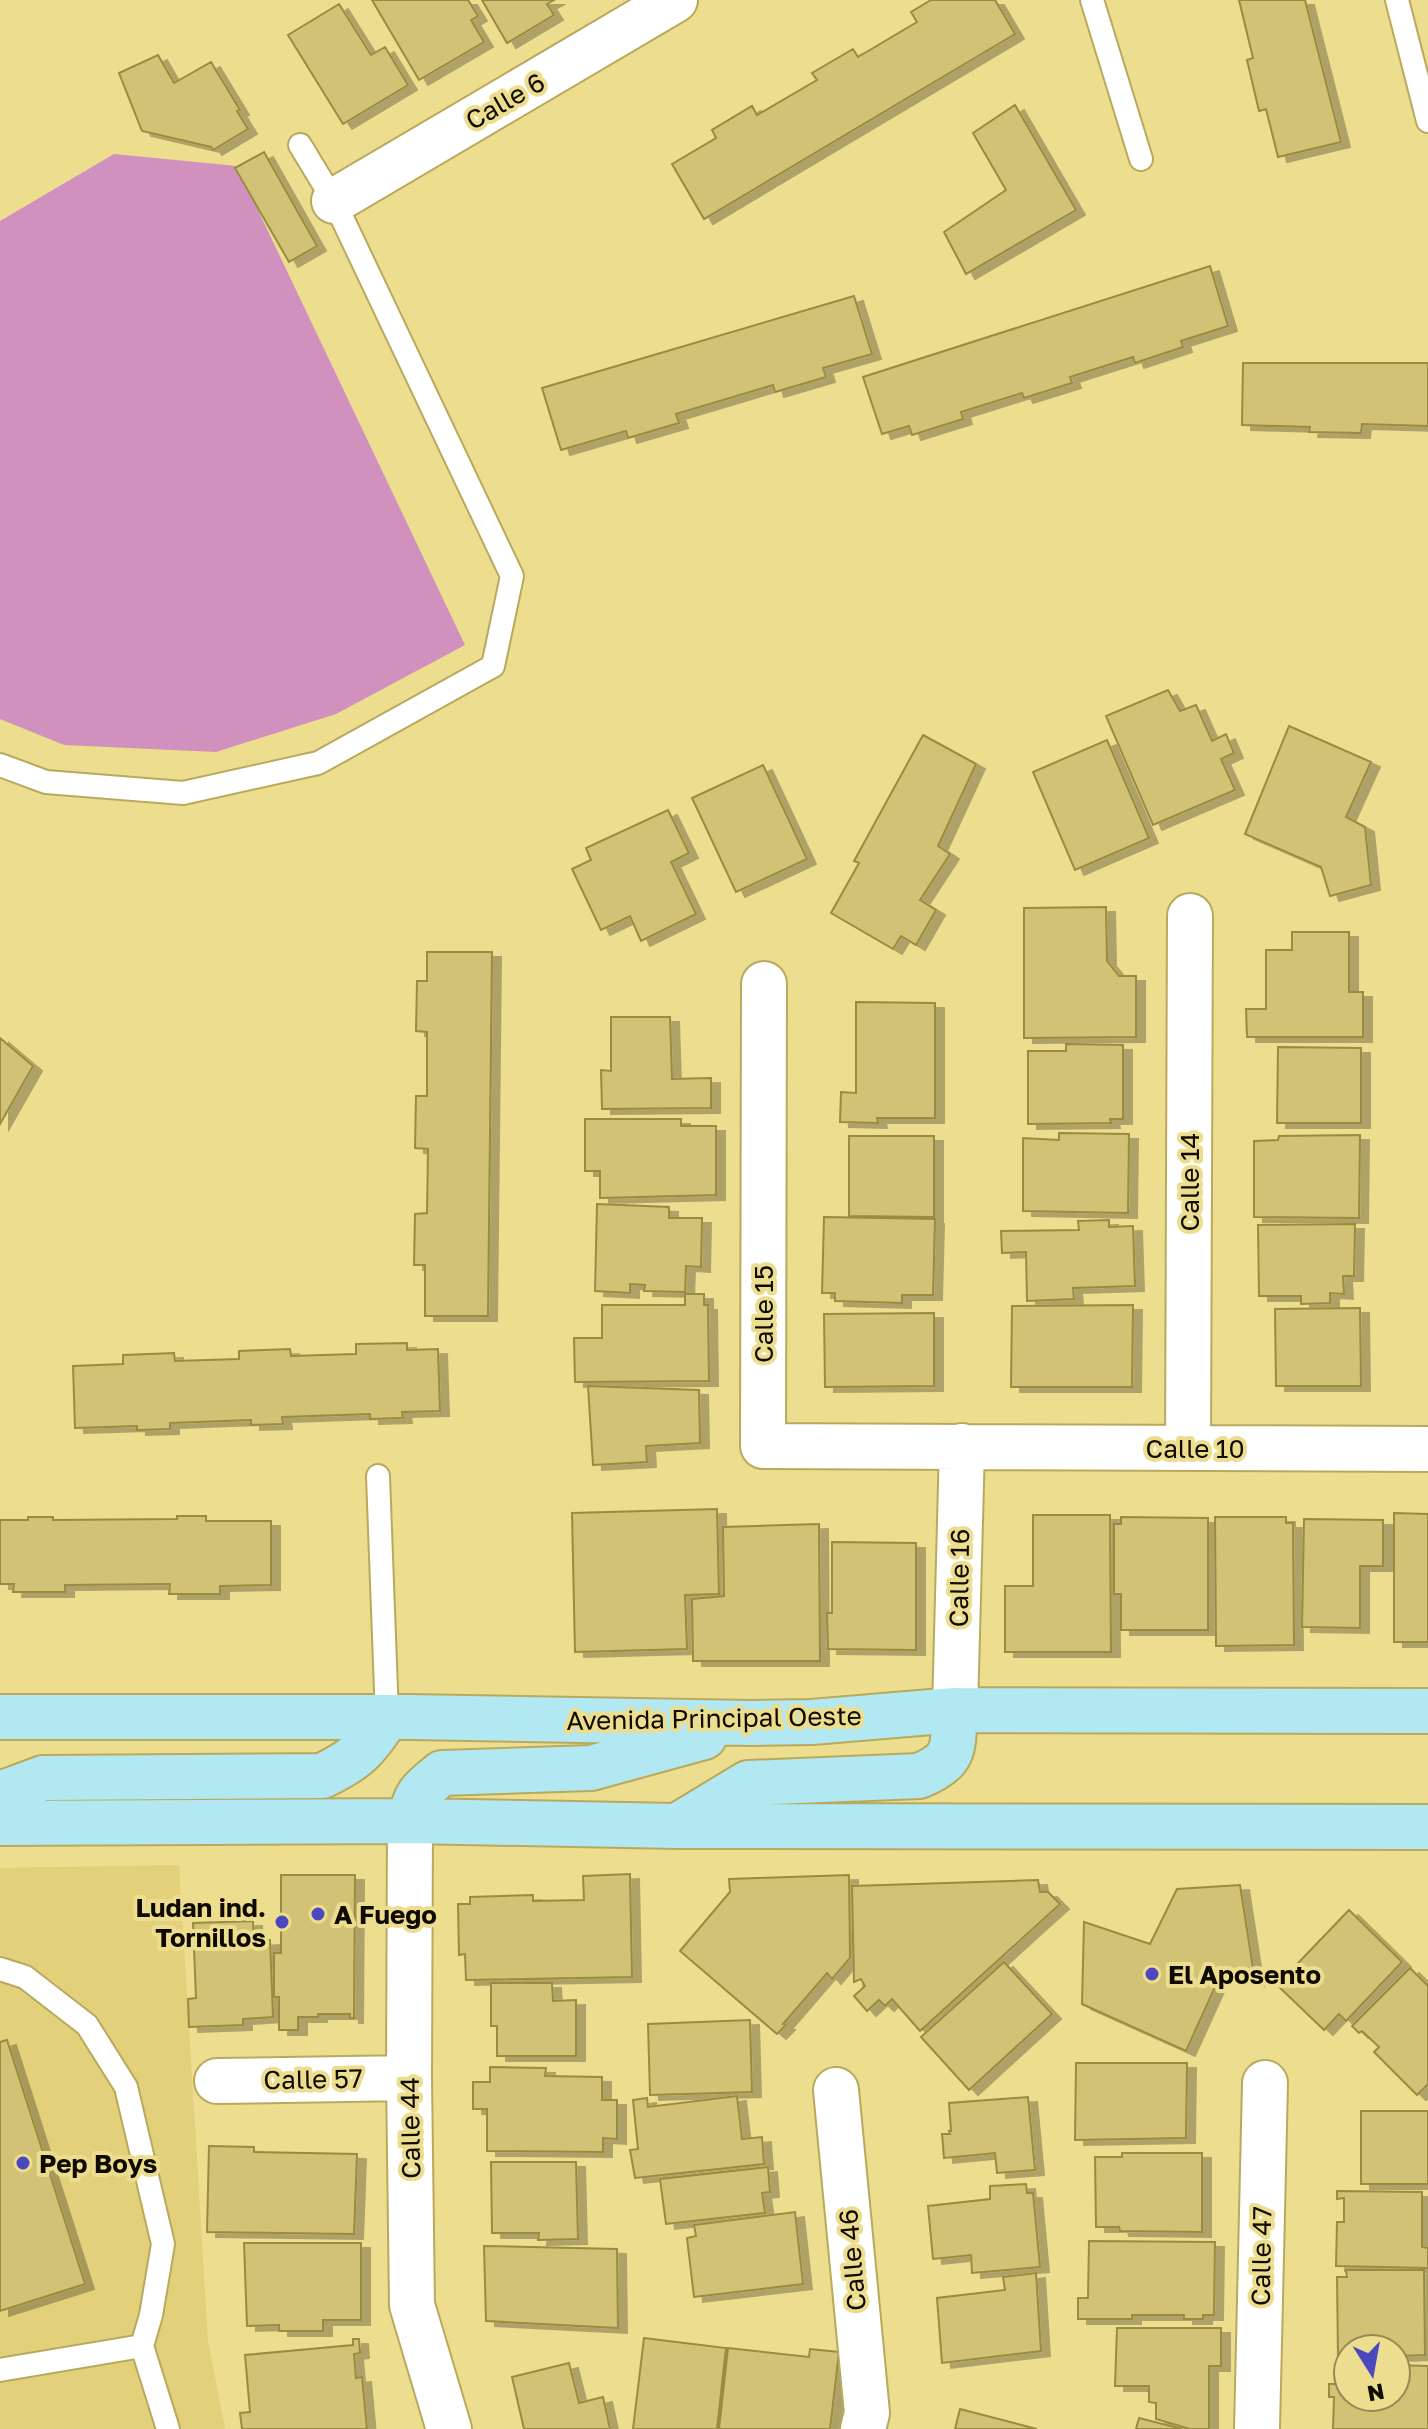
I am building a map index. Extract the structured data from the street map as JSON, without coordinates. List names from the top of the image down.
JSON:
{
  "streets": {
    "main road": ["Avenida Principal Oeste"],
    "street": [
      "Calle 6",
      "Calle 14",
      "Calle 15",
      "Calle 10",
      "Calle 16",
      "Calle 57",
      "Calle 44",
      "Calle 47",
      "Calle 46"
    ]
  },
  "crossings": [
    ["Calle 14", "Calle 10"],
    ["Calle 15", "Calle 10"],
    ["Calle 15", "Calle 16"],
    ["Calle 10", "Calle 16"],
    ["Calle 16", "Avenida Principal Oeste"],
    ["Calle 57", "Calle 44"]
  ],
  "places": [
    "A Fuego",
    "Ludan ind. Tornillos",
    "El Aposento",
    "Pep Boys"
  ],
  "north": "bottom"
}
